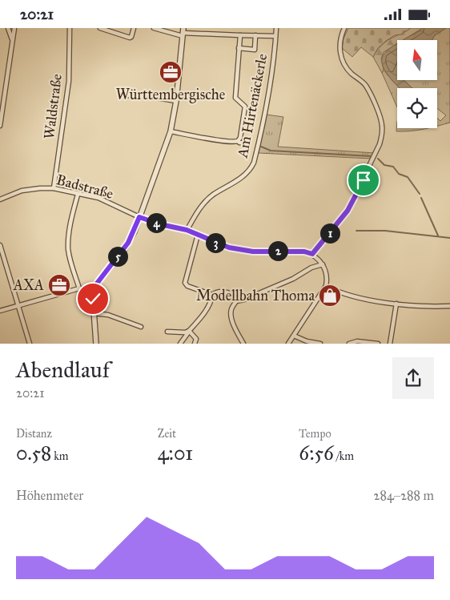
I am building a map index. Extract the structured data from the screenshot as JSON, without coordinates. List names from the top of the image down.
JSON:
{
  "streets": {
    "street": ["Am Hirtenäckerle", "Waldstraße", "Badstraße"]
  },
  "crossings": [
    ["Am Hirtenäckerle", "Badstraße"],
    ["Waldstraße", "Badstraße"]
  ],
  "places": {
    "office": ["Württembergische", "AXA"],
    "shop": ["Modellbahn Thoma"]
  },
  "north": "top",
  "page": {
    "status": "20:21",
    "pins": [
      "4",
      "1",
      "3",
      "2",
      "5"
    ],
    "heading": ["Abendlauf", "20:21"],
    "stats": [
      ["Distanz", "0.58 km"],
      ["Zeit", "4:01"],
      ["Tempo", "6:56 /km"]
    ],
    "chart": ["Höhenmeter", "284–288 m"]
  }
}
